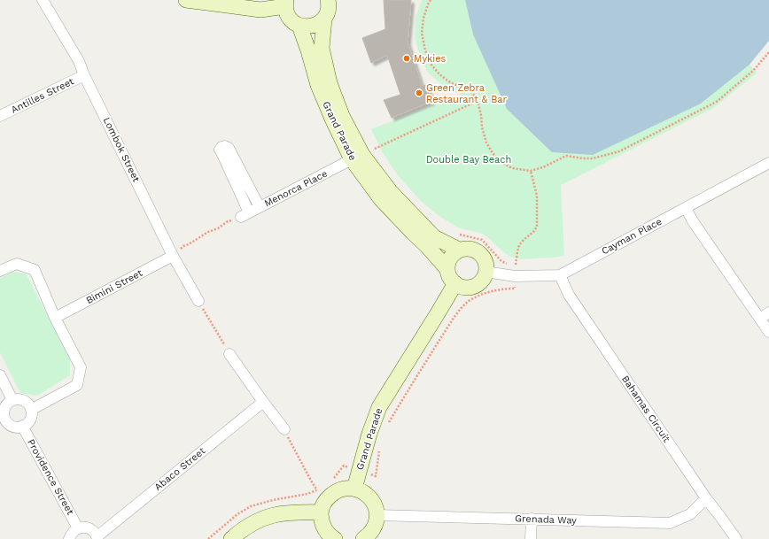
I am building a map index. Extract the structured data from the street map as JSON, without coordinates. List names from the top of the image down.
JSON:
{
  "streets": {
    "street": [
      "Antilles Street",
      "Grand Parade",
      "Lombok Street",
      "Menorca Place",
      "Cayman Place",
      "Bimini Street",
      "Bahamas Circuit",
      "Abaco Street",
      "Providence Street",
      "Grenada Way"
    ]
  },
  "crossings": [
    ["Antilles Street", "Lombok Street"],
    ["Grand Parade", "Menorca Place"],
    ["Grand Parade", "Cayman Place"],
    ["Lombok Street", "Bimini Street"],
    ["Cayman Place", "Bahamas Circuit"],
    ["Bahamas Circuit", "Grenada Way"]
  ],
  "parks": ["Double Bay Beach"],
  "places": ["Mykies", "Green Zebra Restaurant & Bar"]
}
